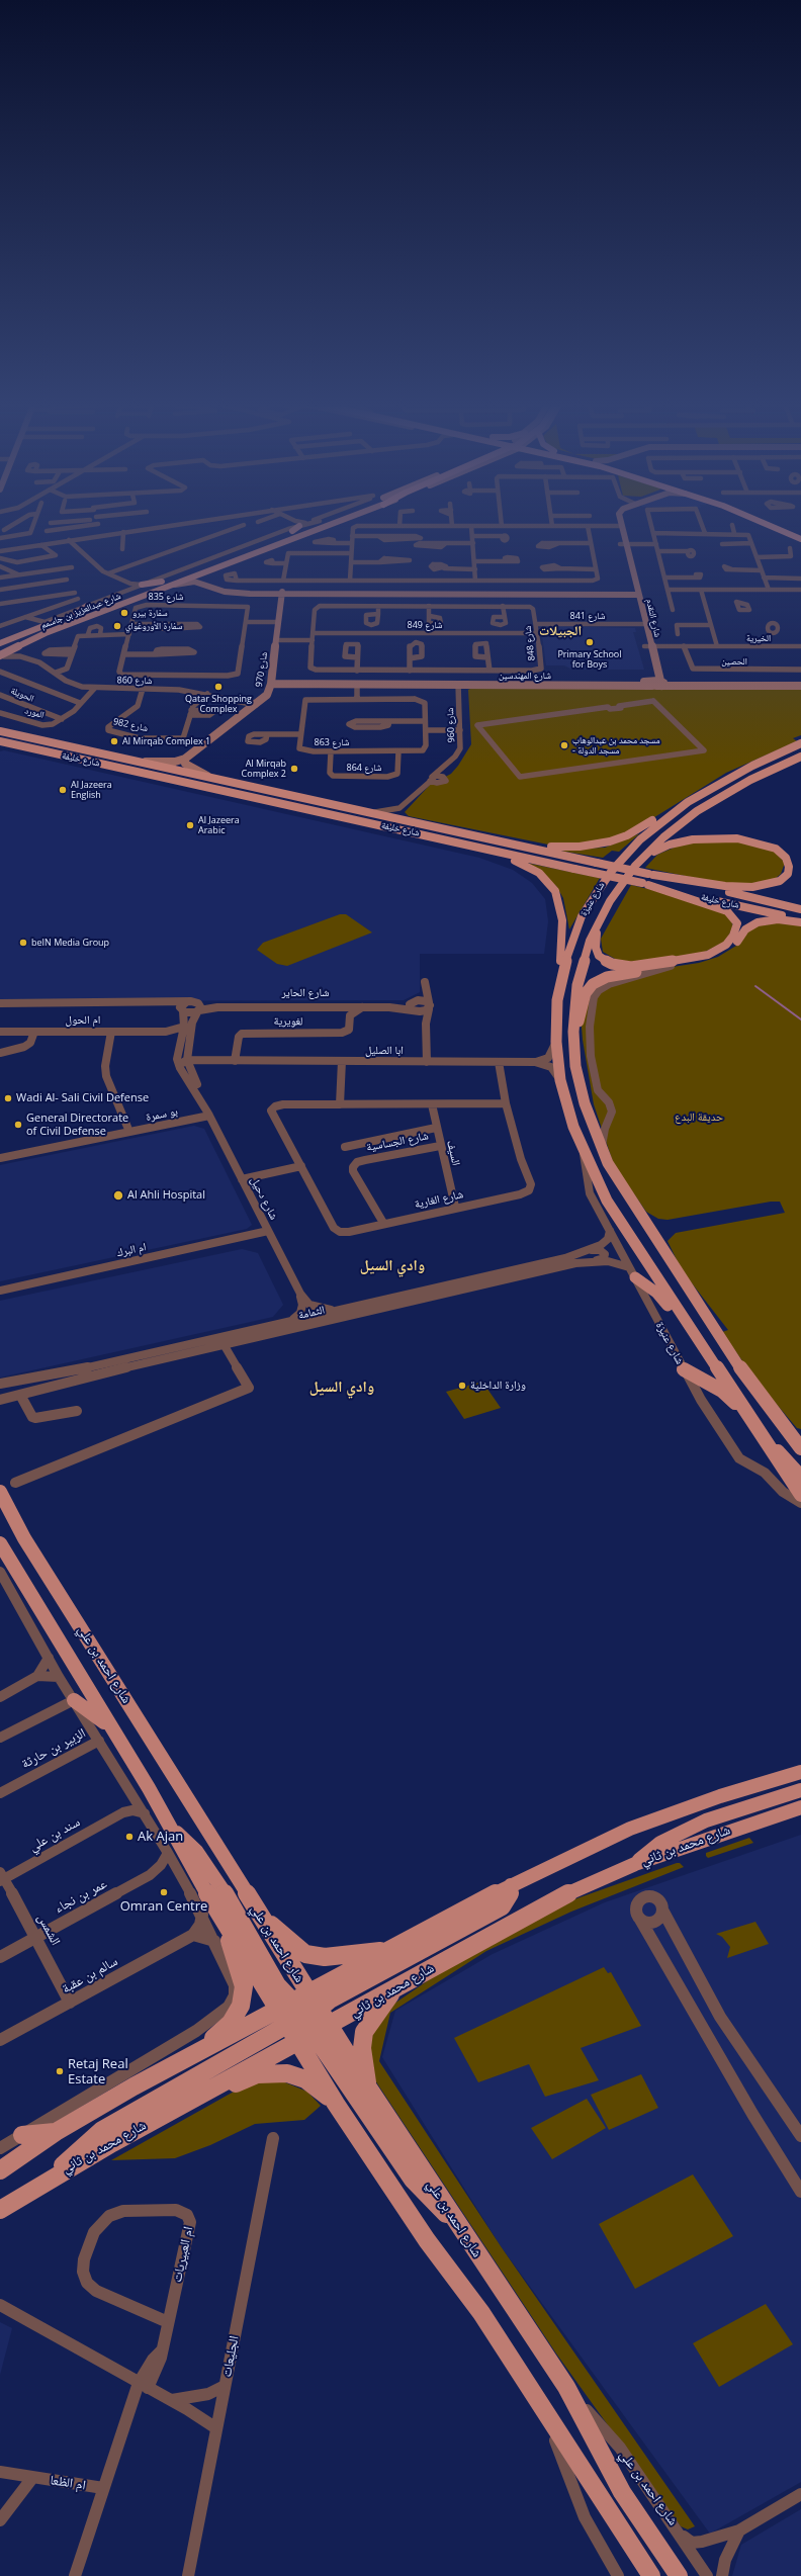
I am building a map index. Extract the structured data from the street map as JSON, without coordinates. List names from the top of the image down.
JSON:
{
  "streets": {
    "main road": [
      "شارع عبدالعزيز بن جاسمم",
      "شارع خليفة",
      "شارع عنيزة",
      "شارع احمد بن علي",
      "شارع محمد بن ثاني"
    ],
    "street": [
      "شارع 835",
      "شارع 841",
      "شارع التقدم",
      "شارع 849",
      "الخيرية",
      "شارع 848",
      "الحصين",
      "شارع 970",
      "شارع المهندسين",
      "شارع 860",
      "الحويلة",
      "المورد",
      "شارع 982",
      "شارع 960",
      "شارع 863",
      "شارع 864",
      "شارع الحاير",
      "ام الحول",
      "لغويرية",
      "ابا الصليل",
      "بو سمرة",
      "شارع الجساسية",
      "السيف",
      "شارع دحيل",
      "شارع الغارية",
      "ام البرك",
      "الثمامة",
      "الزبير بن حارثة",
      "سند بن علي",
      "عمر بن نجاء",
      "الشمس",
      "سالم بن عقبة",
      "ام العبيريات",
      "الجليعات",
      "ام الظعا"
    ]
  },
  "crossings": [
    ["شارع عبدالعزيز بن جاسمم", "شارع 860"],
    ["شارع 841", "شارع التقدم"],
    ["شارع 841", "شارع 848"],
    ["شارع التقدم", "الخيرية"],
    ["شارع التقدم", "شارع المهندسين"],
    ["شارع 849", "شارع 848"],
    ["الخيرية", "الحصين"],
    ["شارع 970", "شارع المهندسين"],
    ["شارع 970", "شارع 860"],
    ["شارع 970", "شارع خليفة"],
    ["شارع المهندسين", "شارع 960"],
    ["شارع 860", "المورد"],
    ["شارع 860", "شارع 982"],
    ["الحويلة", "المورد"],
    ["شارع 863", "شارع 864"],
    ["شارع عنيزة", "ابا الصليل"],
    ["شارع عنيزة", "الثمامة"],
    ["شارع الحاير", "شارع دحيل"],
    ["لغويرية", "ابا الصليل"],
    ["ابا الصليل", "شارع دحيل"],
    ["ابا الصليل", "شارع الغارية"],
    ["بو سمرة", "شارع دحيل"],
    ["شارع الجساسية", "السيف"],
    ["شارع الجساسية", "شارع الغارية"],
    ["السيف", "شارع الغارية"],
    ["شارع دحيل", "ام البرك"],
    ["شارع دحيل", "الثمامة"],
    ["شارع احمد بن علي", "شارع محمد بن ثاني"],
    ["سند بن علي", "الشمس"],
    ["عمر بن نجاء", "الشمس"],
    ["الشمس", "سالم بن عقبة"]
  ],
  "districts": ["الجبيلات", "وادي السيل", "وادي السيل"],
  "parks": ["حديقة البدع"],
  "places": [
    "سفارة بيرو",
    "سفارة الأوروغواي",
    "Primary School for Boys",
    "Qatar Shopping Complex",
    "Al Mirqab Complex 1",
    "مسجد محمد بن عبدالوهاب - مسجد الدولة",
    "Al Mirqab Complex 2",
    "Al Jazeera English",
    "Al Jazeera Arabic",
    "beIN Media Group",
    "Wadi Al- Sali Civil Defense",
    "General Directorate of Civil Defense",
    "Al Ahli Hospital",
    "وزارة الداخلية",
    "Ak Ajan",
    "Omran Centre",
    "Retaj Real Estate"
  ]
}
